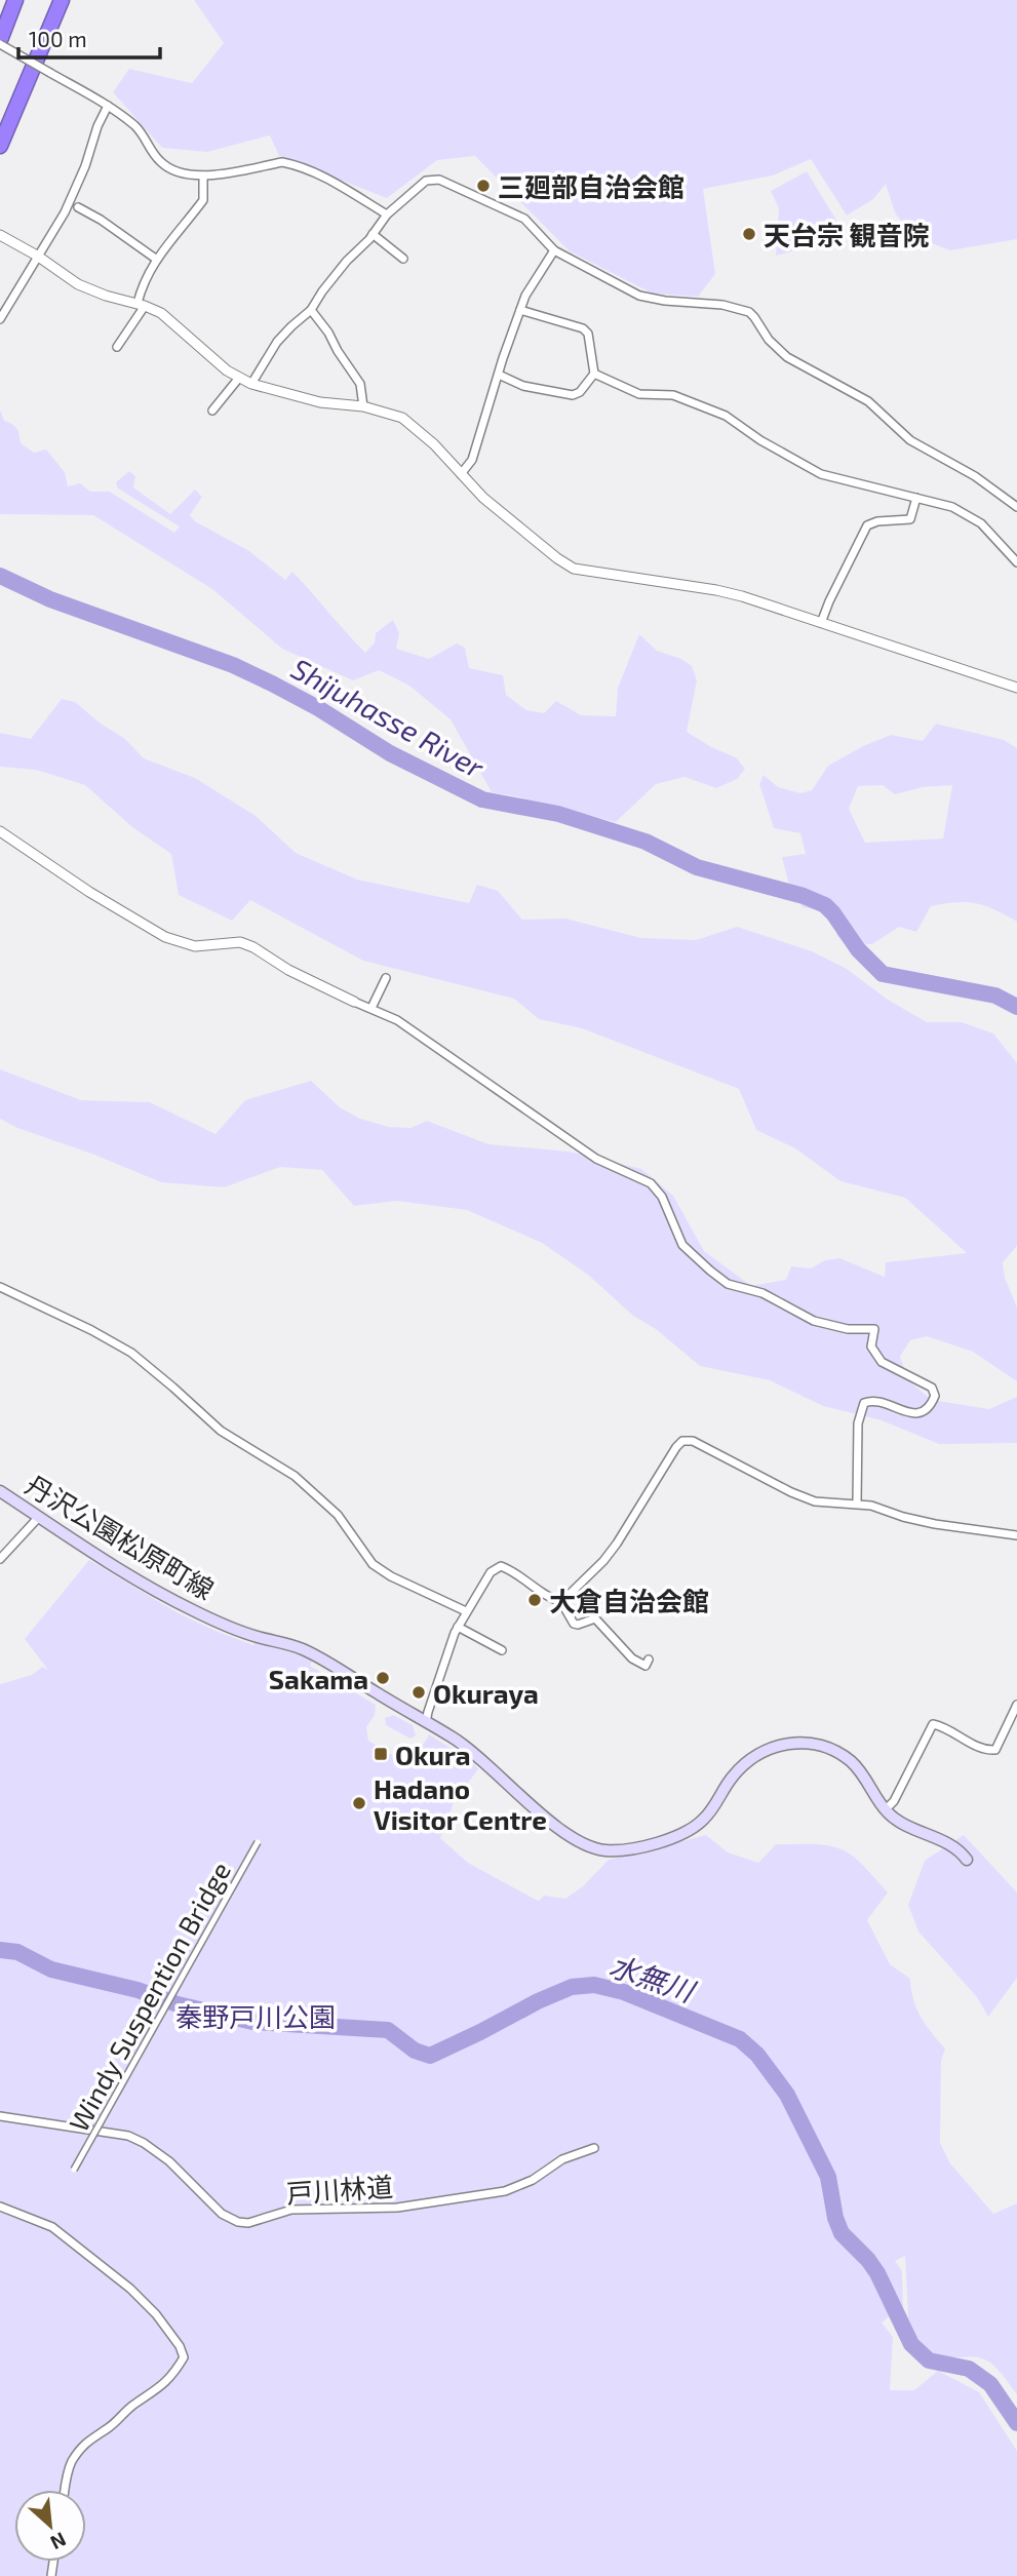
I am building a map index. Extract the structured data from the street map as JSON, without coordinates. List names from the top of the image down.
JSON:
{
  "streets": {
    "main road": ["丹沢公園松原町線"],
    "street": ["Windy Suspention Bridge", "戸川林道"]
  },
  "water": ["Shijuhasse River", "水無川"],
  "parks": ["秦野戸川公園"],
  "places": {
    "other": [
      "三廻部自治会館",
      "天台宗 観音院",
      "大倉自治会館",
      "Sakama",
      "Okuraya",
      "Hadano Visitor Centre"
    ],
    "transit": ["Okura"]
  },
  "scale_bar": "100 m",
  "north": "bottom right"
}
